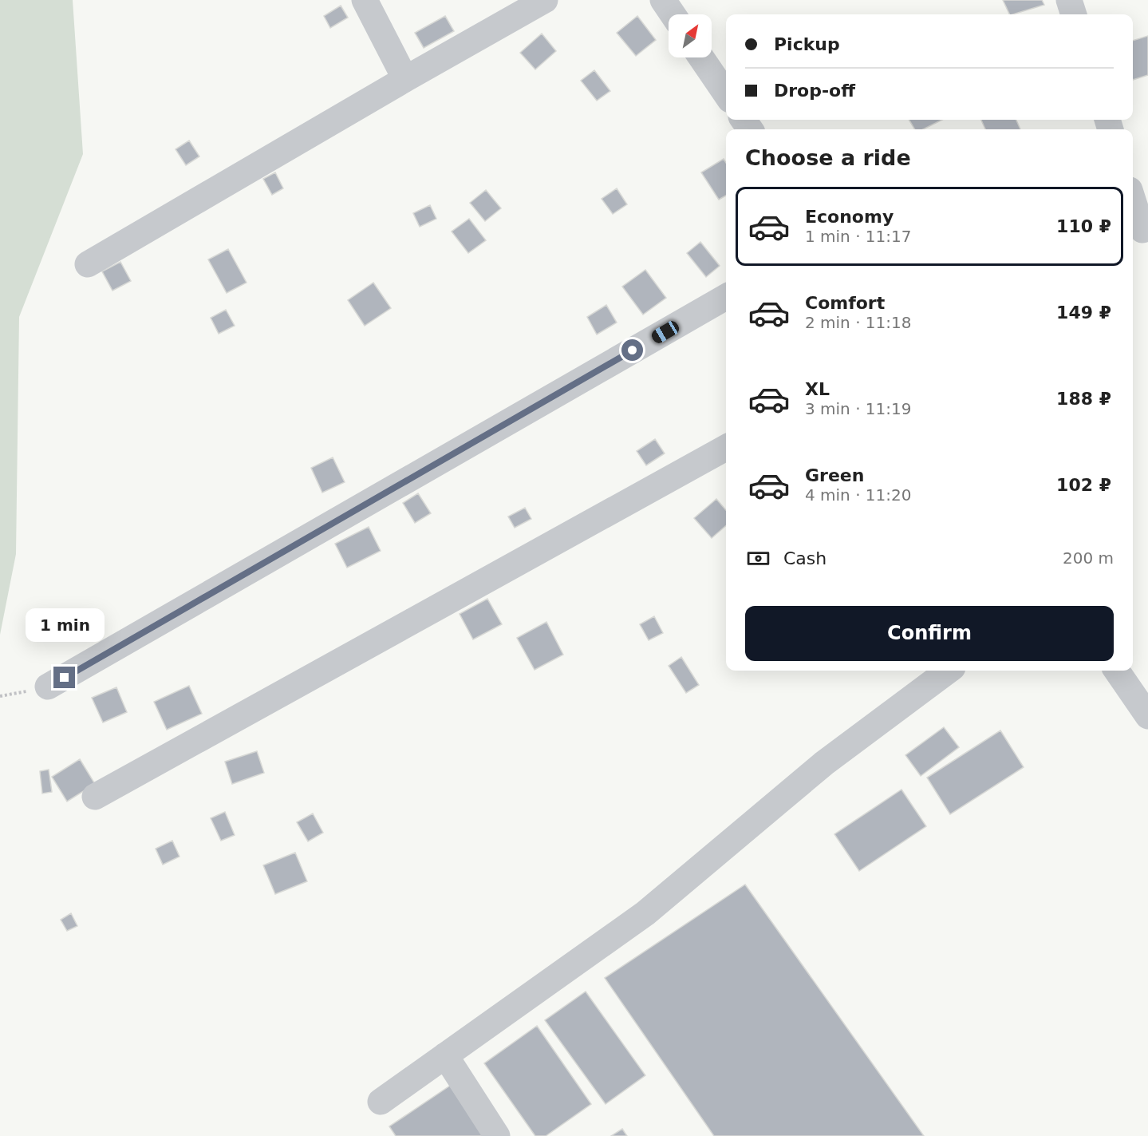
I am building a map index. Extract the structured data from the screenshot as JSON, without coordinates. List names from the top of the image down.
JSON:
{
  "north": "top right",
  "page": {
    "banner": ["Pickup", "Drop-off"],
    "heading": "Choose a ride",
    "list": [
      {
        "name": "Economy",
        "note": "1 min · 11:17",
        "value": "110 ₽"
      },
      {
        "name": "Comfort",
        "note": "2 min · 11:18",
        "value": "149 ₽"
      },
      {
        "name": "XL",
        "note": "3 min · 11:19",
        "value": "188 ₽"
      },
      {
        "name": "Green",
        "note": "4 min · 11:20",
        "value": "102 ₽"
      }
    ],
    "pay": ["Cash", "200 m"],
    "buttons": "Confirm",
    "bubble": "1 min"
  }
}
